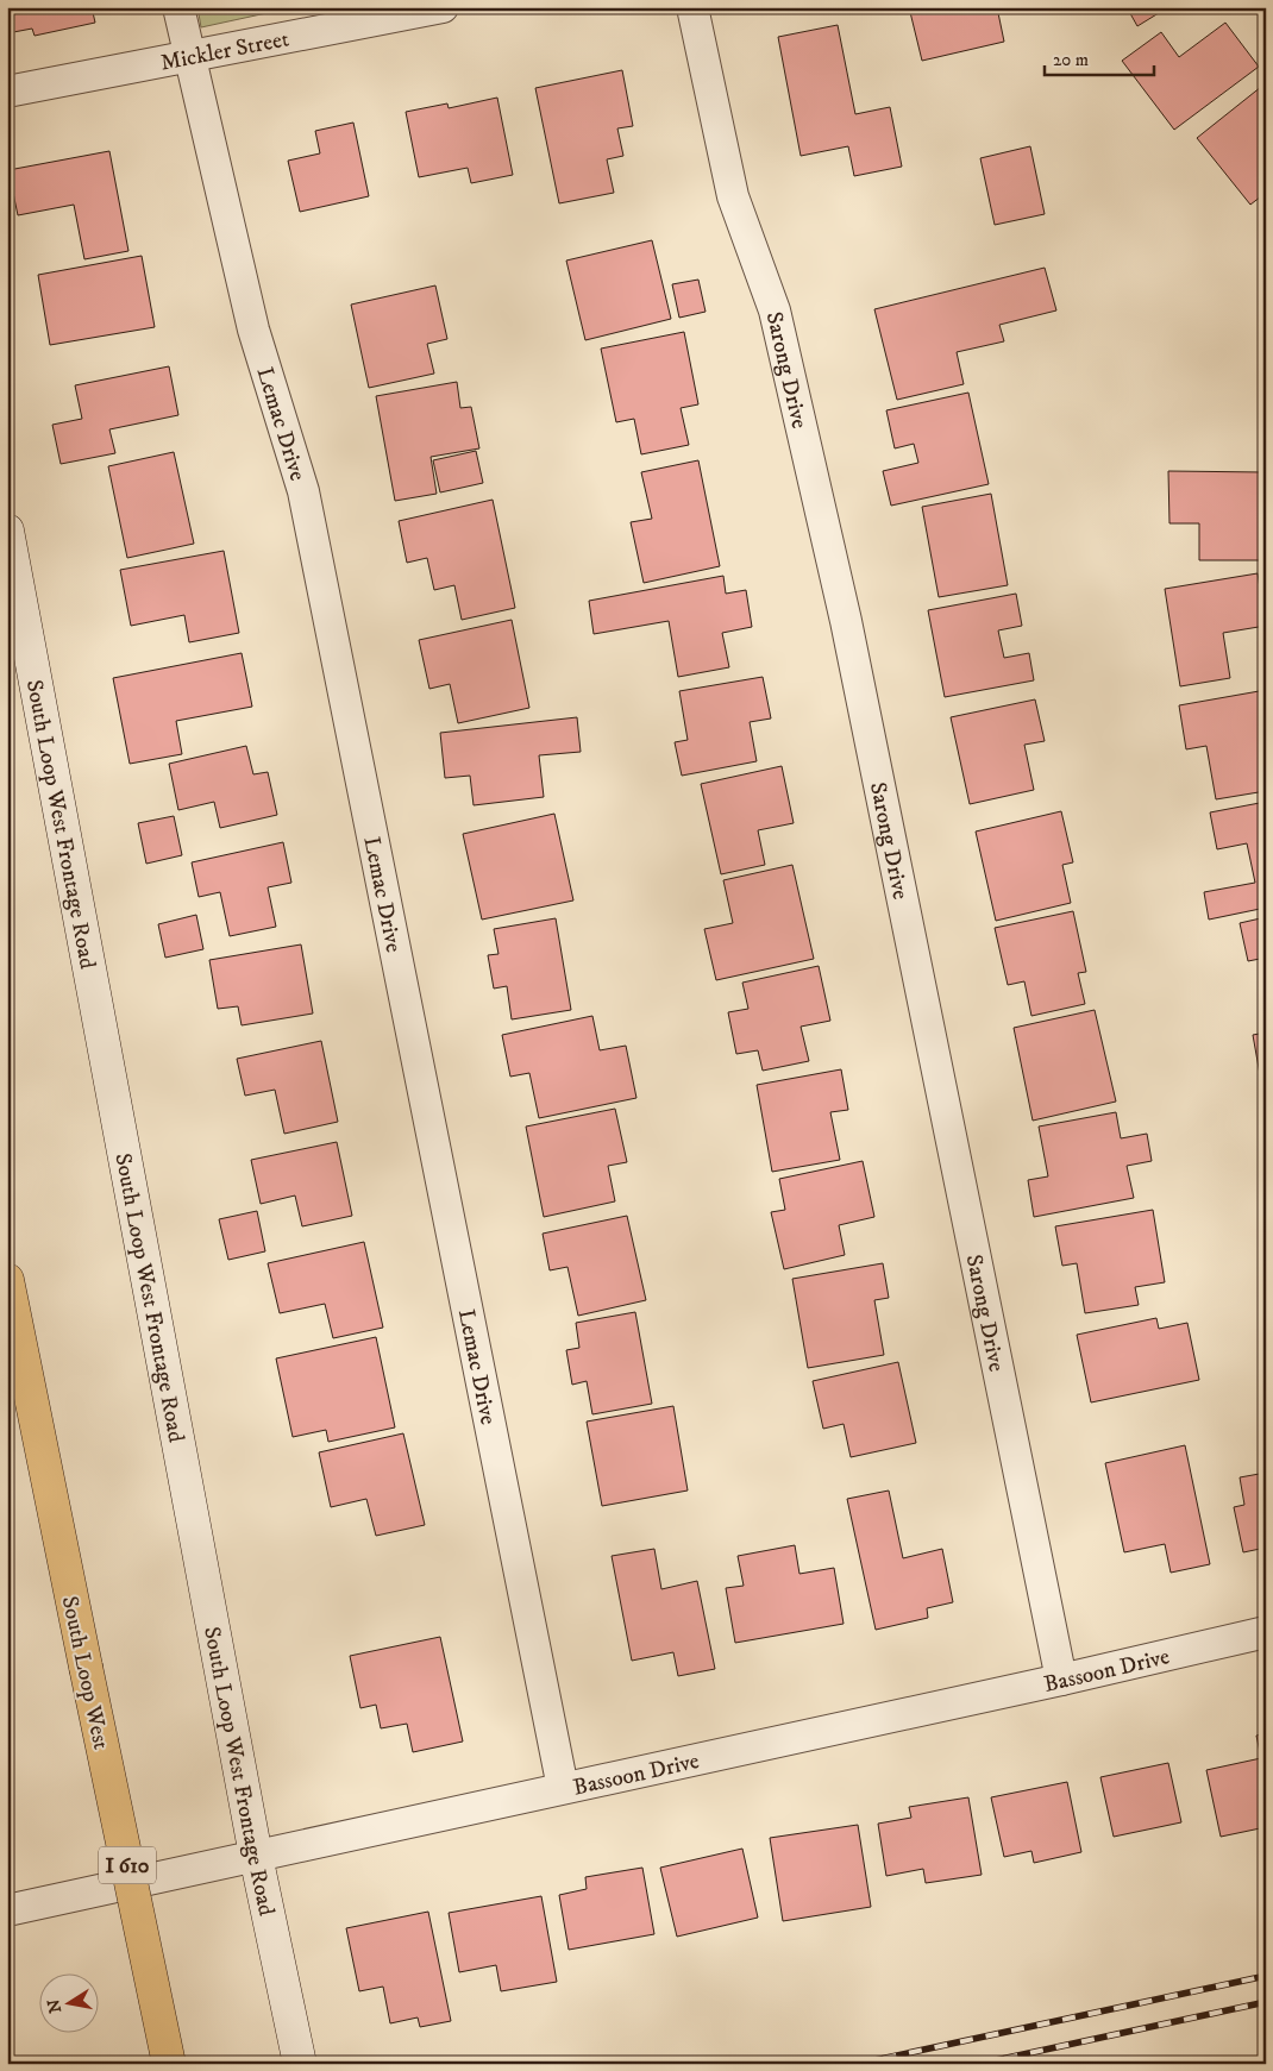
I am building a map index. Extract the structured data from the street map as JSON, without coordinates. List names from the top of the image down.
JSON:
{
  "streets": {
    "highway": ["South Loop West", "I 610"],
    "main road": ["South Loop West Frontage Road"],
    "street": [
      "Mickler Street",
      "Sarong Drive",
      "Lemac Drive",
      "Bassoon Drive"
    ]
  },
  "crossings": [
    ["Mickler Street", "Lemac Drive"],
    ["Sarong Drive", "Bassoon Drive"],
    ["Lemac Drive", "Bassoon Drive"],
    ["South Loop West Frontage Road", "Bassoon Drive"]
  ],
  "scale_bar": "20 m",
  "north": "left"
}
